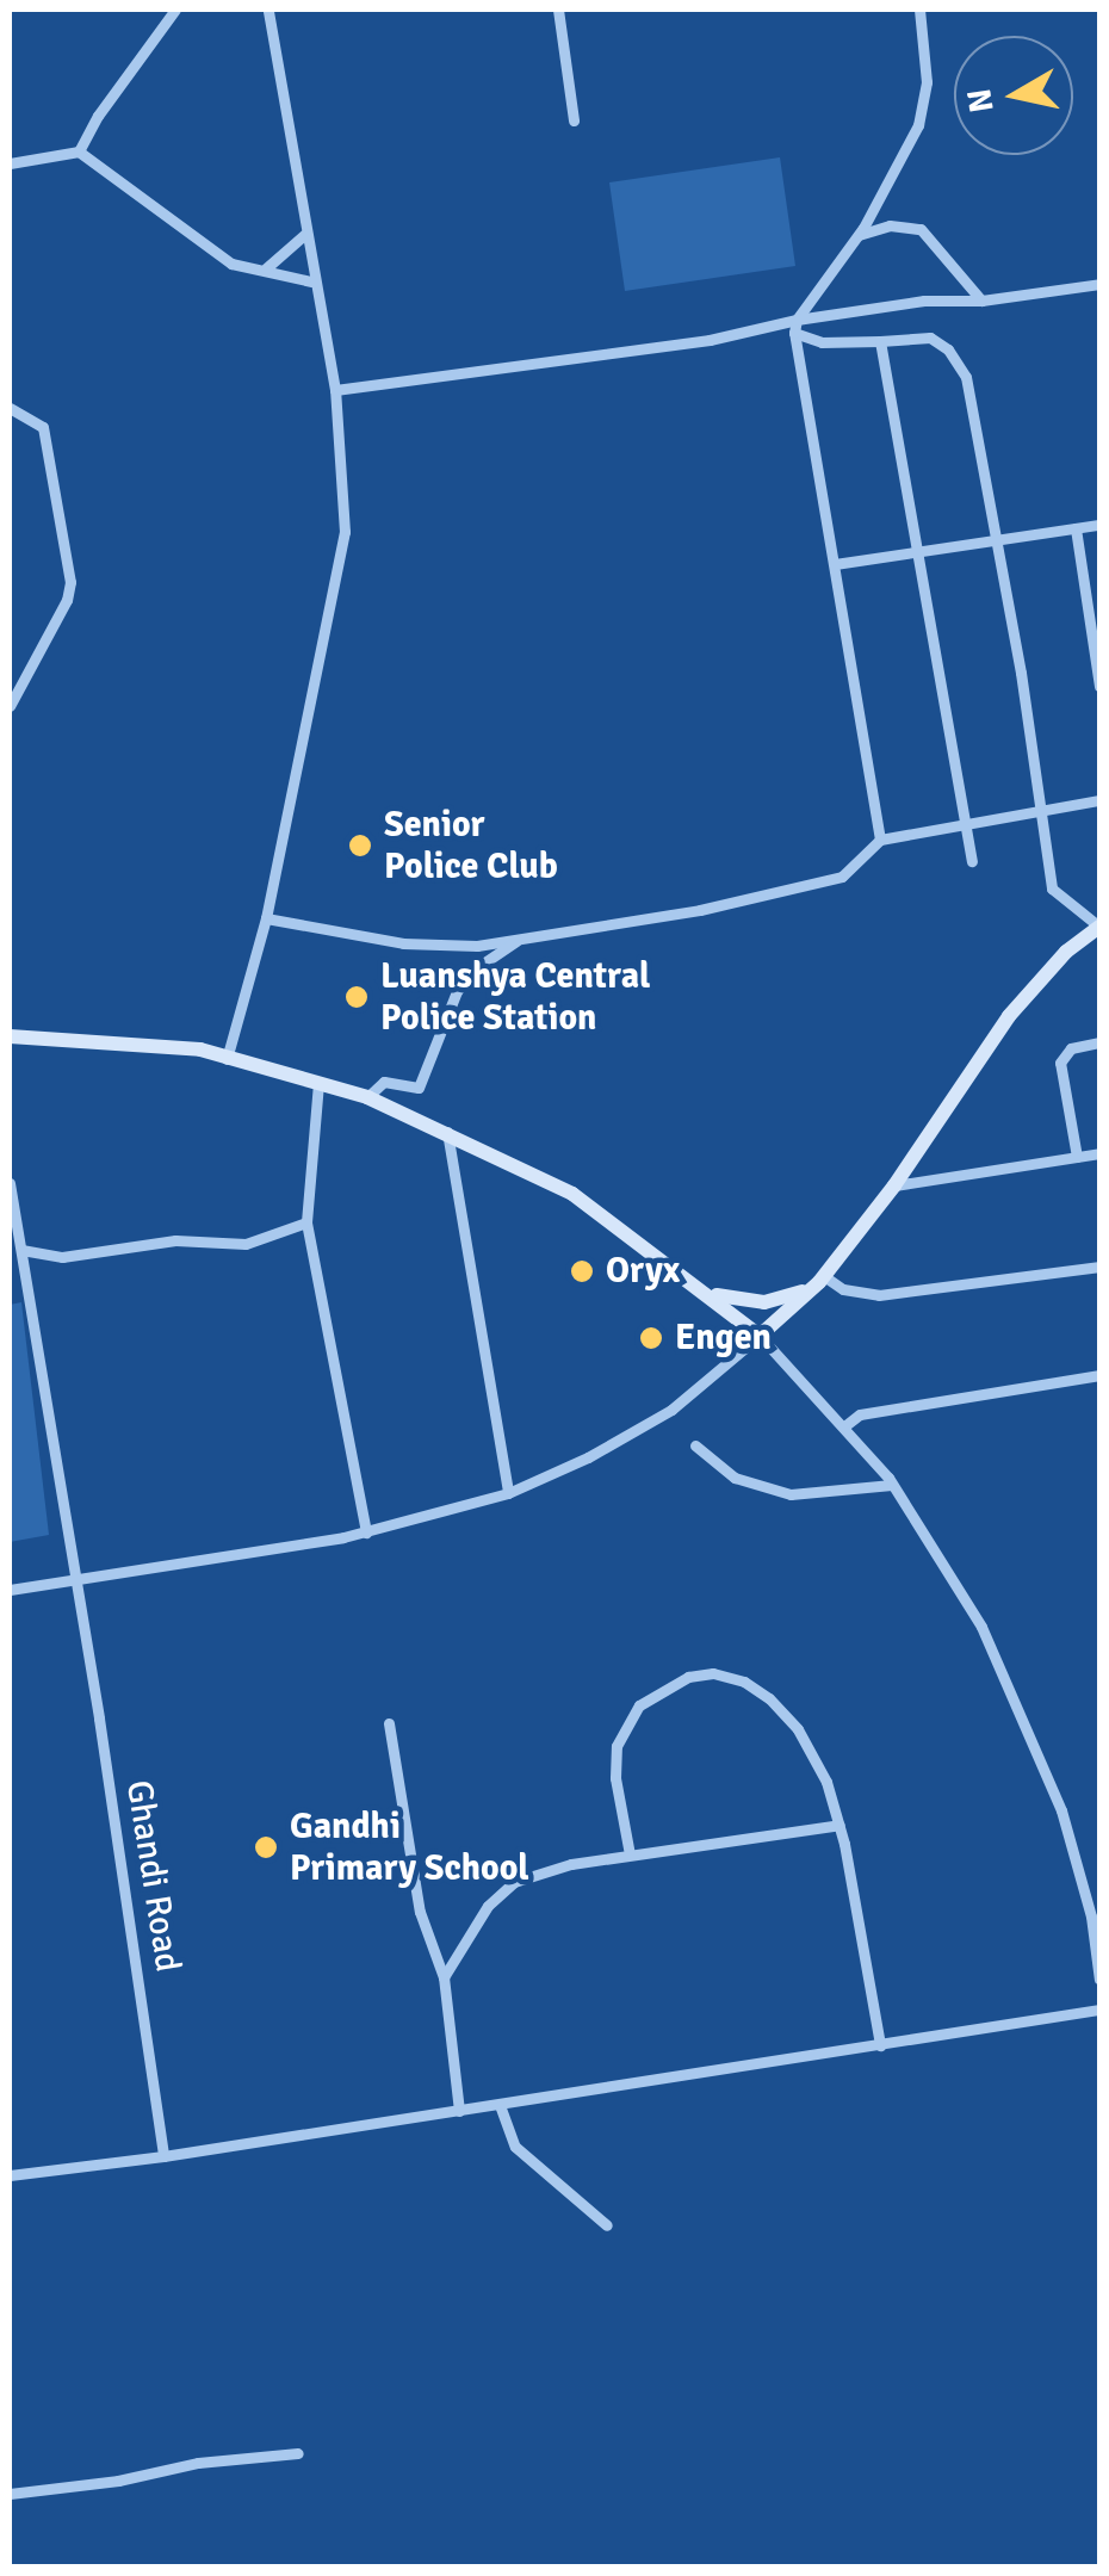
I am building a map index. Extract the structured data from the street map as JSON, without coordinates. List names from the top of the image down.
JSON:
{
  "streets": {
    "street": ["Ghandi Road"]
  },
  "places": [
    "Senior Police Club",
    "Luanshya Central Police Station",
    "Oryx",
    "Engen",
    "Gandhi Primary School"
  ],
  "north": "left"
}
